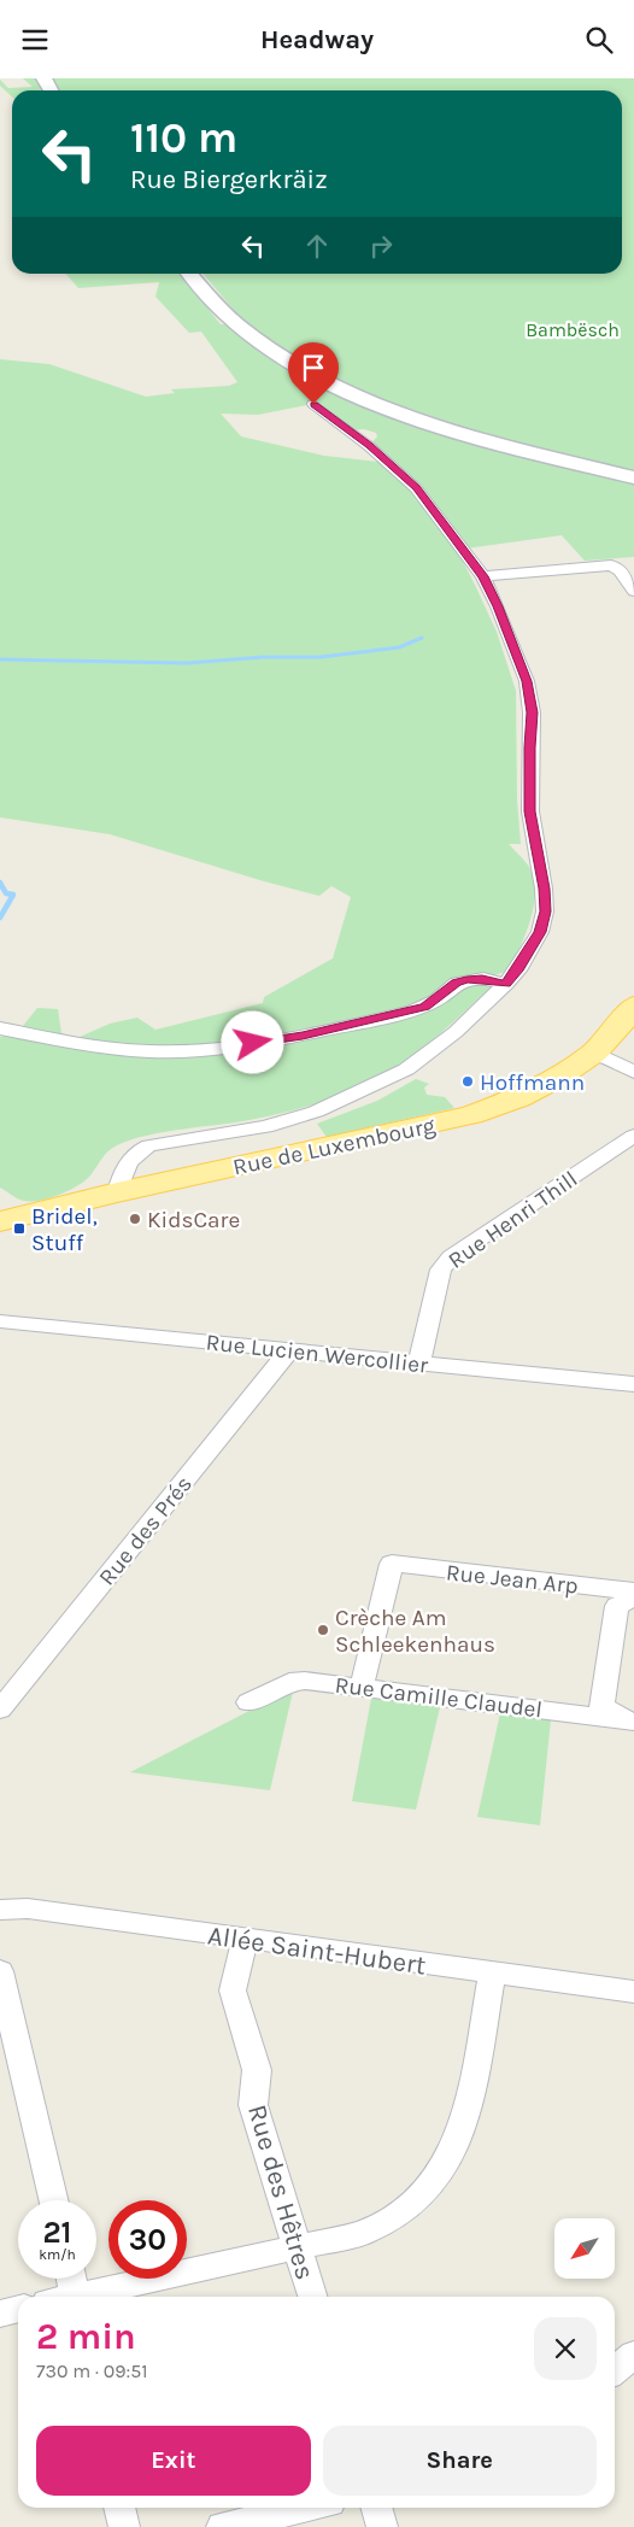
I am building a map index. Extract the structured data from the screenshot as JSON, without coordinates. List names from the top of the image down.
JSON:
{
  "streets": {
    "main road": ["Rue de Luxembourg"],
    "street": [
      "Rue Henri Thill",
      "Rue Lucien Wercollier",
      "Rue des Prés",
      "Rue Jean Arp",
      "Rue Camille Claudel",
      "Allée Saint-Hubert",
      "Rue des Hêtres"
    ]
  },
  "crossings": [
    ["Rue Henri Thill", "Rue Lucien Wercollier"],
    ["Rue Lucien Wercollier", "Rue des Prés"],
    ["Rue Jean Arp", "Rue Camille Claudel"],
    ["Allée Saint-Hubert", "Rue des Hêtres"]
  ],
  "parks": ["Bambësch"],
  "places": {
    "other": ["Hoffmann", "KidsCare", "Crèche Am Schleekenhaus"],
    "transit": ["Bridel, Stuff"]
  },
  "north": "bottom left",
  "page": {
    "header": "Headway",
    "turn": ["110 m", "Rue Biergerkräiz"],
    "speed": "21 km/h",
    "limit": "30",
    "heading": ["2 min", "730 m · 09:51"],
    "buttons": ["Exit", "Share"]
  }
}
